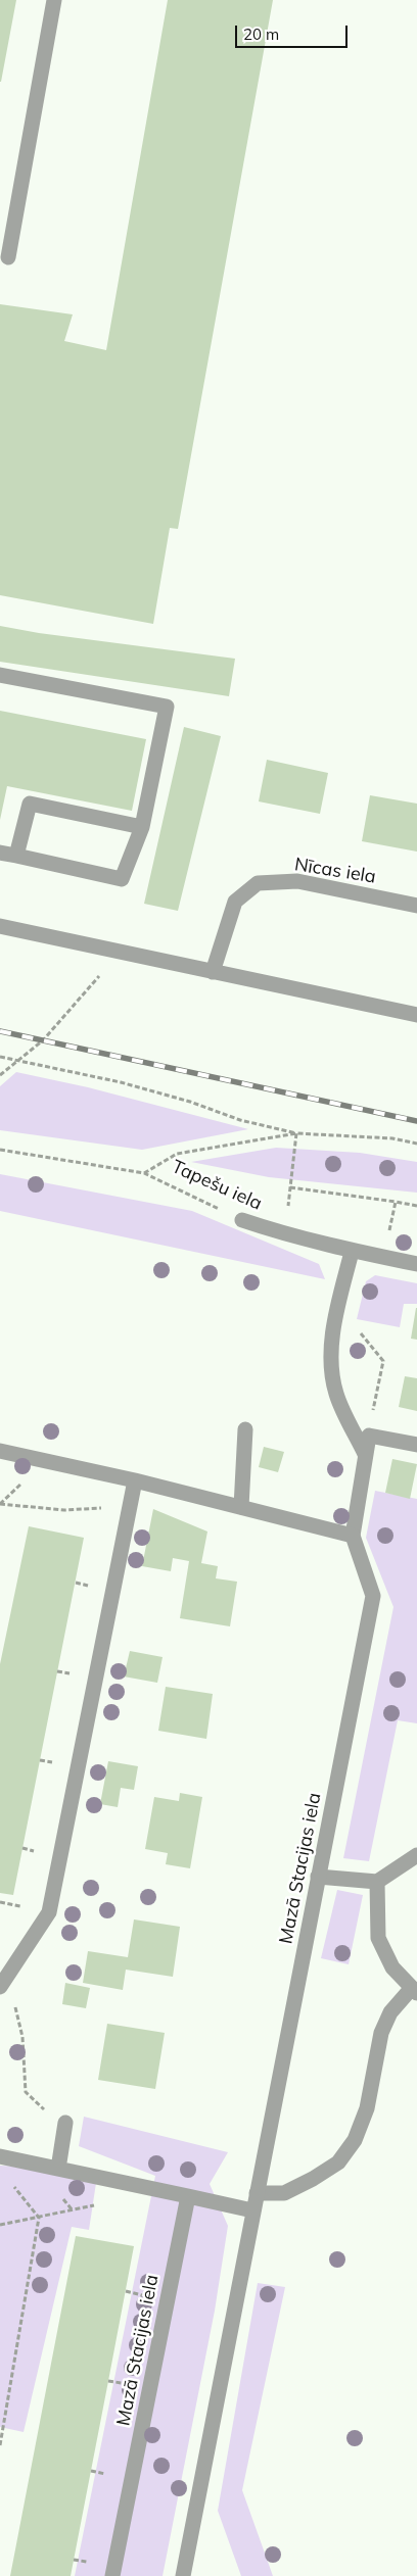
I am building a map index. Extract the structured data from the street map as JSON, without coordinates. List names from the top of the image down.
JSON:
{
  "streets": {
    "street": ["Nīcas iela", "Tapešu iela", "Mazā Stacijas iela"]
  },
  "scale_bar": "20 m"
}
